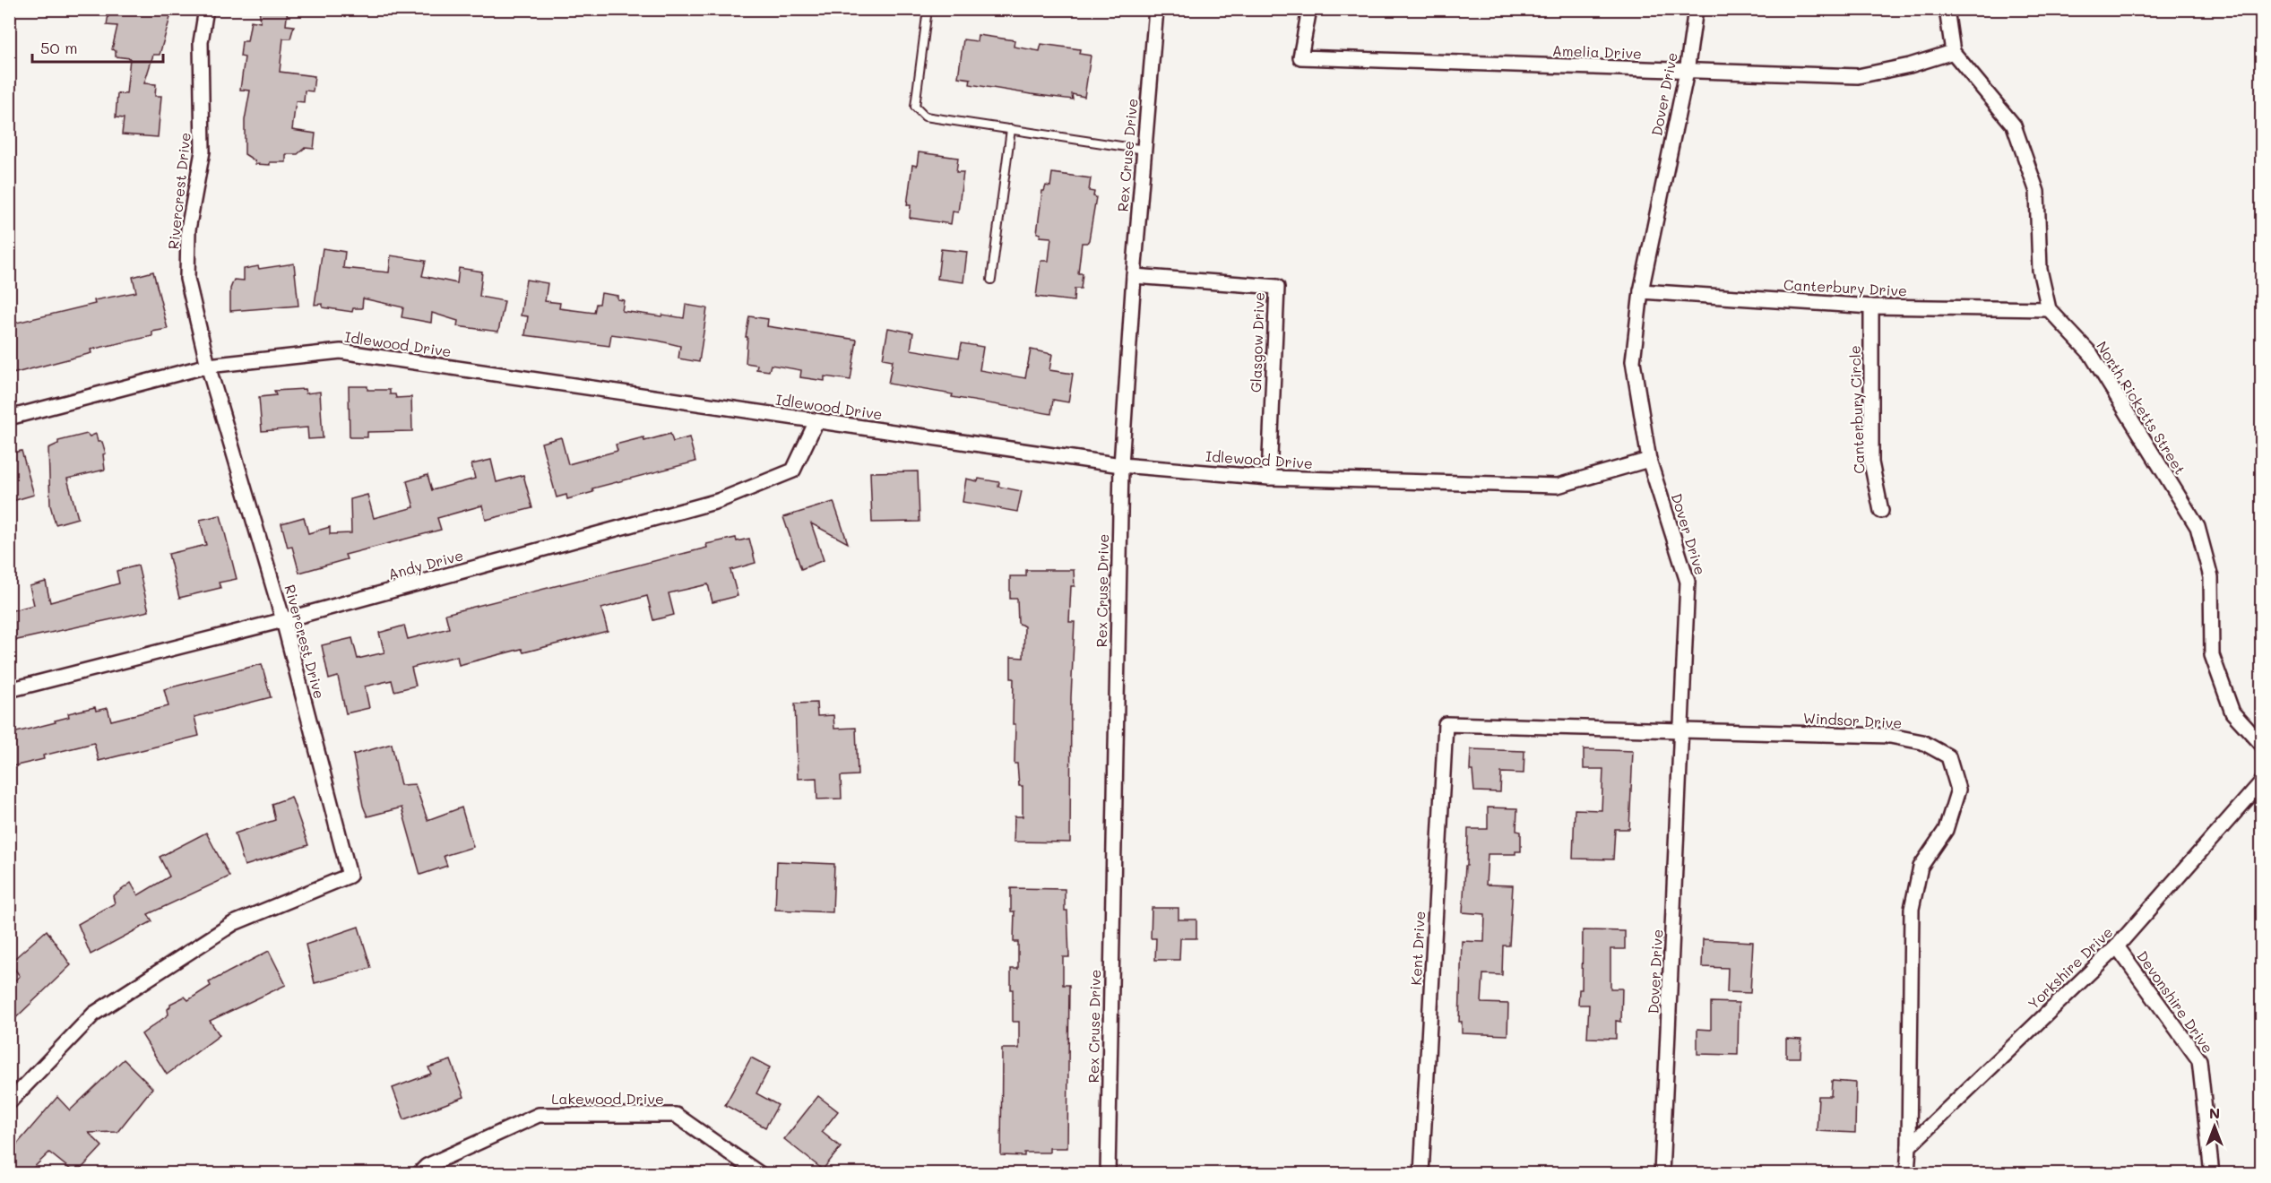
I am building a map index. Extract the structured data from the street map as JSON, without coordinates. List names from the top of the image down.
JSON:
{
  "streets": {
    "street": [
      "Amelia Drive",
      "Dover Drive",
      "Rex Cruse Drive",
      "Rivercrest Drive",
      "Canterbury Drive",
      "Glasgow Drive",
      "Idlewood Drive",
      "North Ricketts Street",
      "Canterbury Circle",
      "Andy Drive",
      "Windsor Drive",
      "Kent Drive",
      "Yorkshire Drive",
      "Devonshire Drive",
      "Lakewood Drive"
    ]
  },
  "crossings": [
    ["Amelia Drive", "Dover Drive"],
    ["Dover Drive", "Canterbury Drive"],
    ["Dover Drive", "Idlewood Drive"],
    ["Dover Drive", "Windsor Drive"],
    ["Rex Cruse Drive", "Glasgow Drive"],
    ["Rex Cruse Drive", "Idlewood Drive"],
    ["Rivercrest Drive", "Idlewood Drive"],
    ["Rivercrest Drive", "Andy Drive"],
    ["Canterbury Drive", "North Ricketts Street"],
    ["Canterbury Drive", "Canterbury Circle"],
    ["Glasgow Drive", "Idlewood Drive"],
    ["Idlewood Drive", "Andy Drive"],
    ["Windsor Drive", "Kent Drive"],
    ["Windsor Drive", "Yorkshire Drive"],
    ["Yorkshire Drive", "Devonshire Drive"]
  ],
  "scale_bar": "50 m",
  "north": "top"
}
